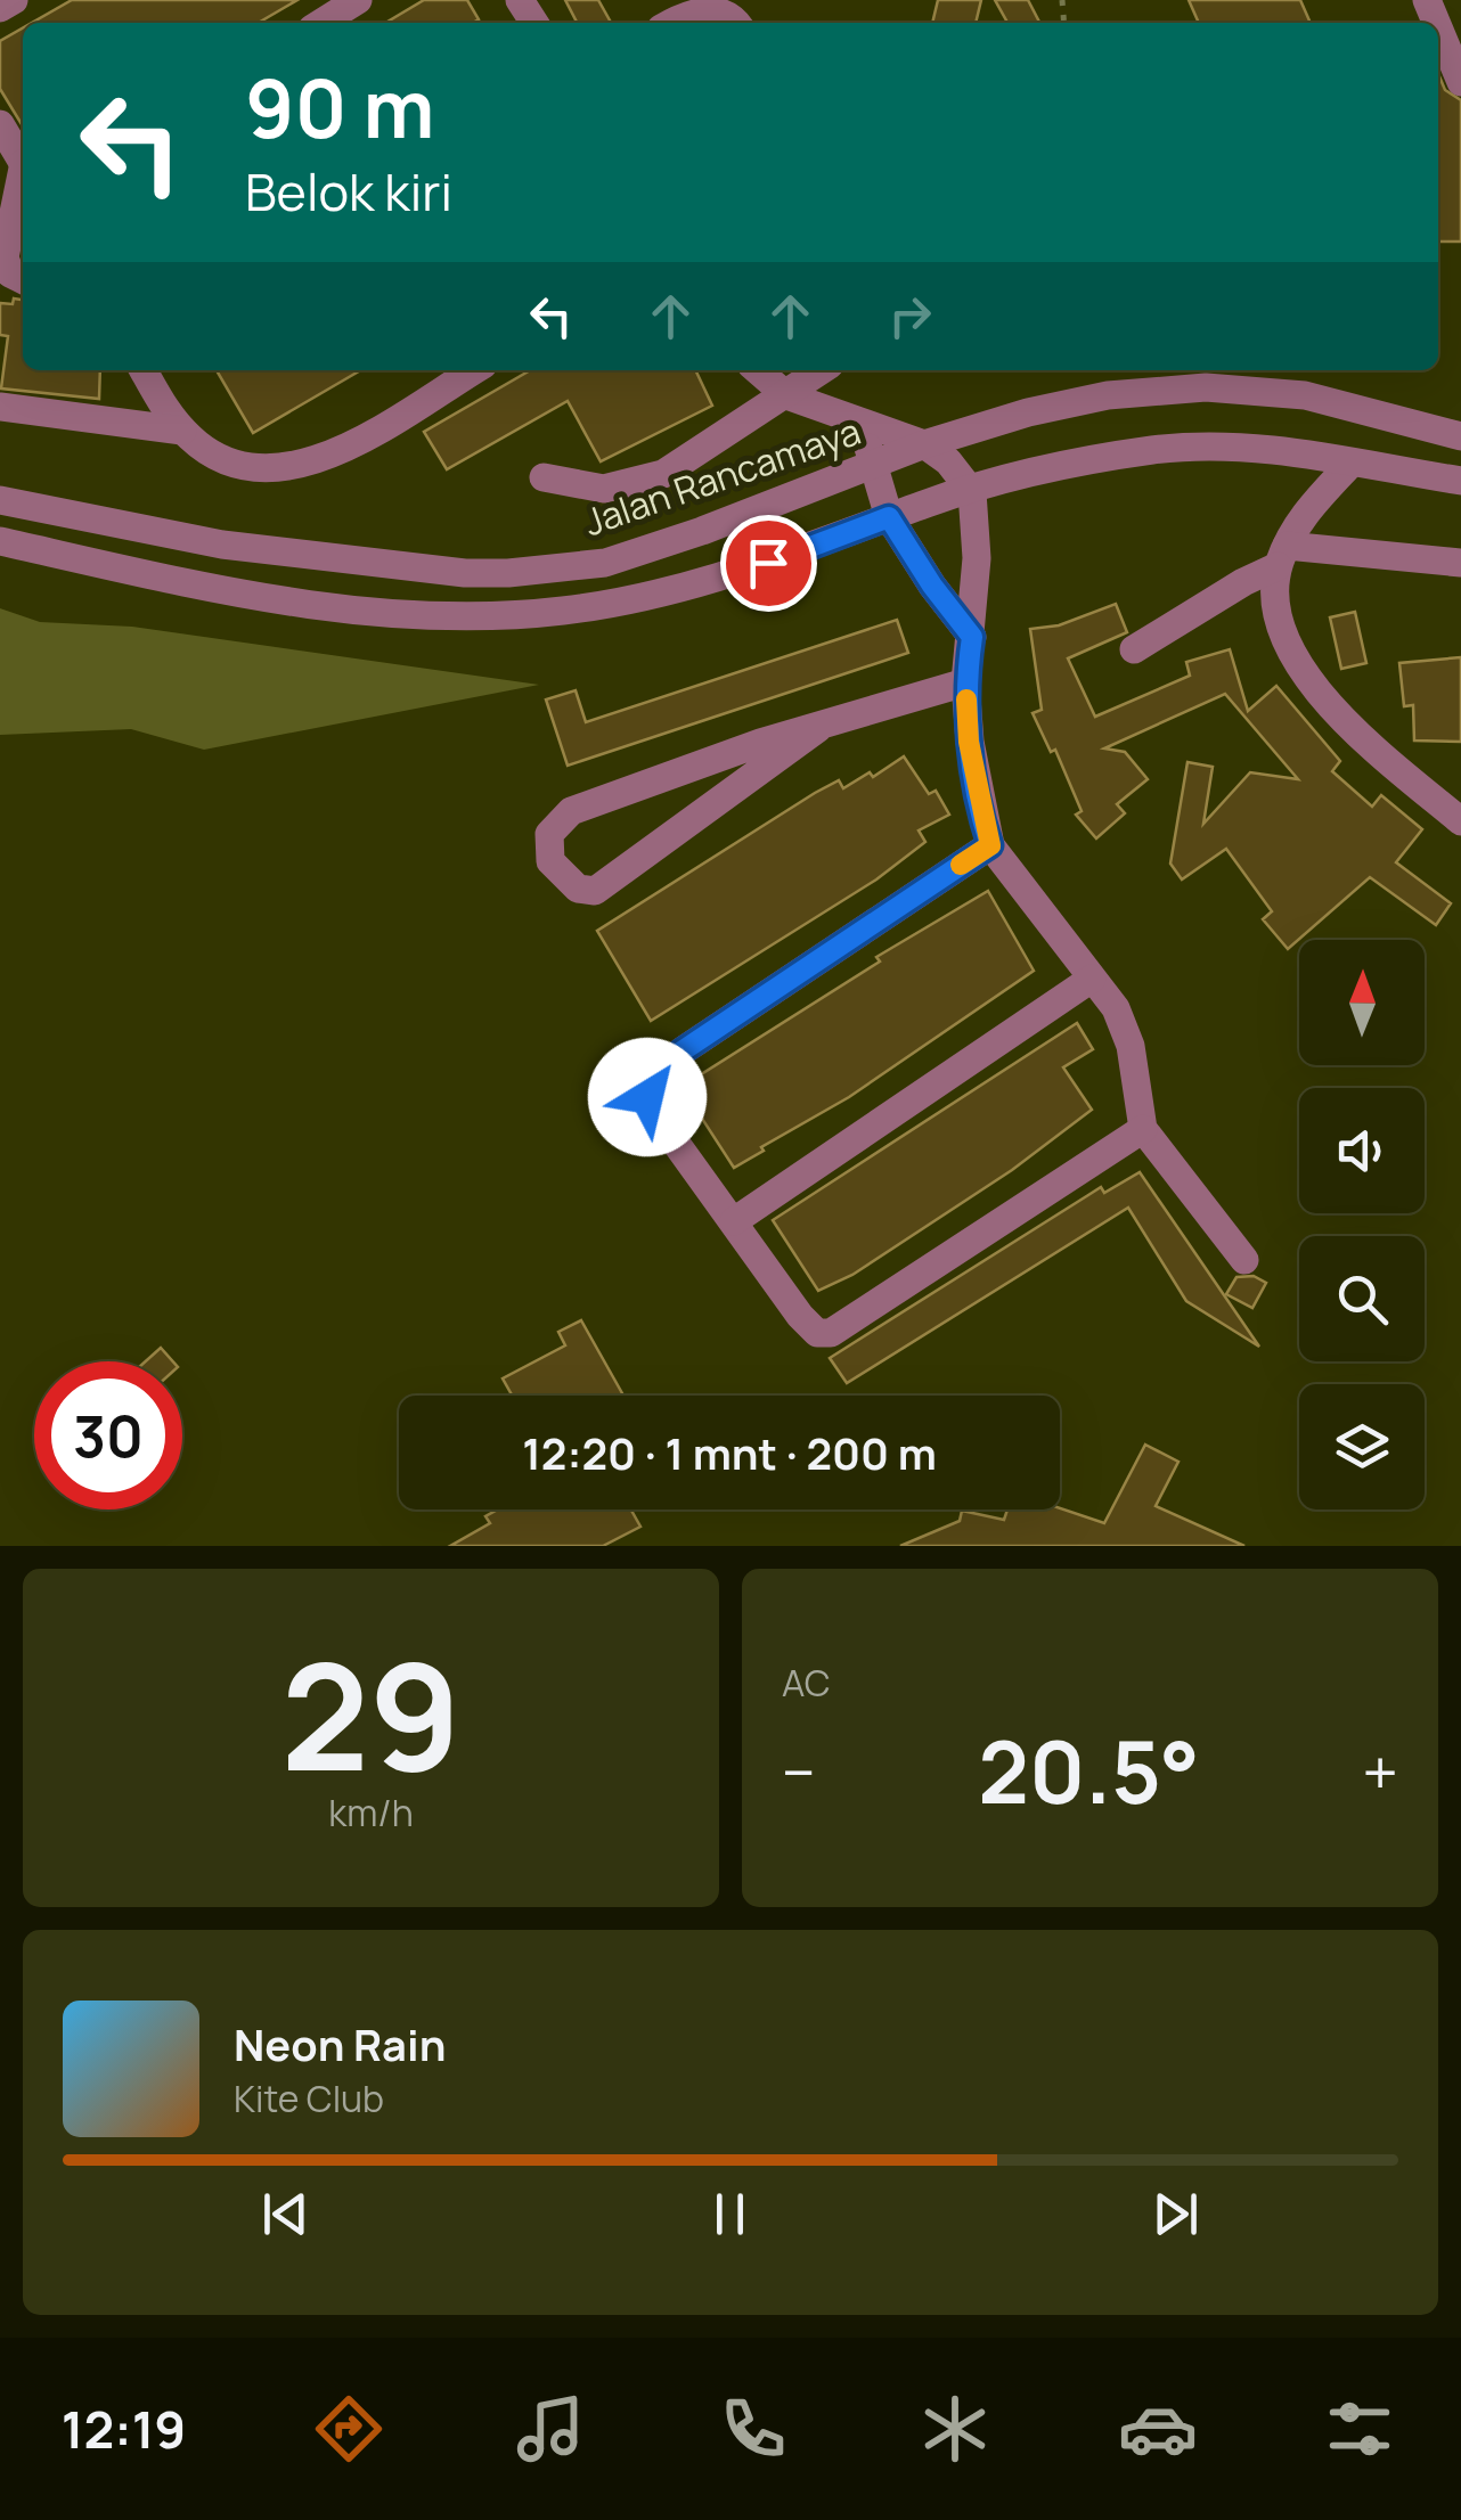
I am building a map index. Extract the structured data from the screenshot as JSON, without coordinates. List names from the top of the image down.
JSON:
{
  "streets": {
    "street": ["Jalan Rancamaya"]
  },
  "north": "top",
  "page": {
    "turn": ["90 m", "Belok kiri"],
    "limit": "30",
    "trip": "12:20 · 1 mnt · 200 m",
    "tile": [
      ["29", "km/h"],
      "AC"
    ],
    "heat": ["−", "20.5°", "+"],
    "song": ["Neon Rain", "Kite Club"],
    "tabs": "12:19"
  }
}
